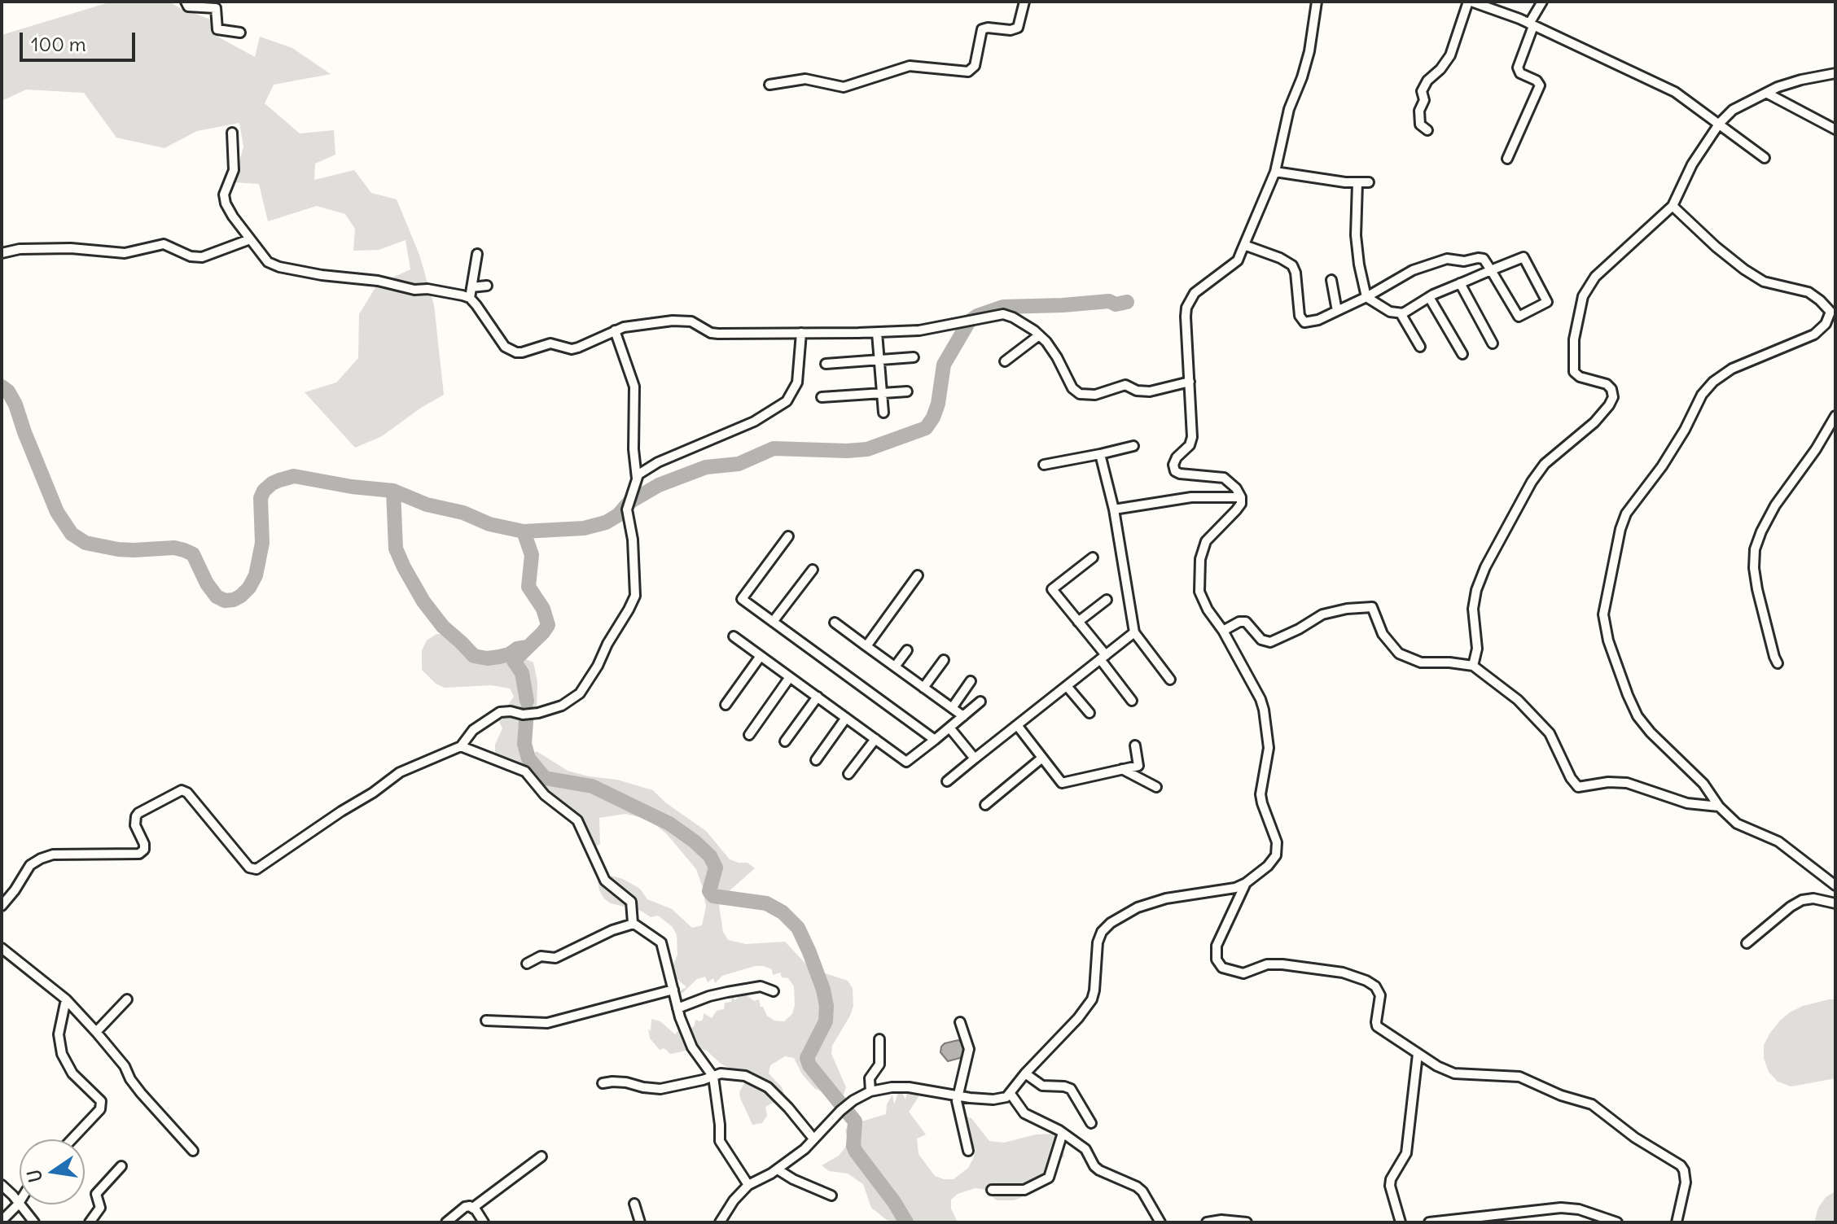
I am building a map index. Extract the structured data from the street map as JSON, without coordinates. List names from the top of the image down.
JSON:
{
  "scale_bar": "100 m",
  "north": "left"
}
